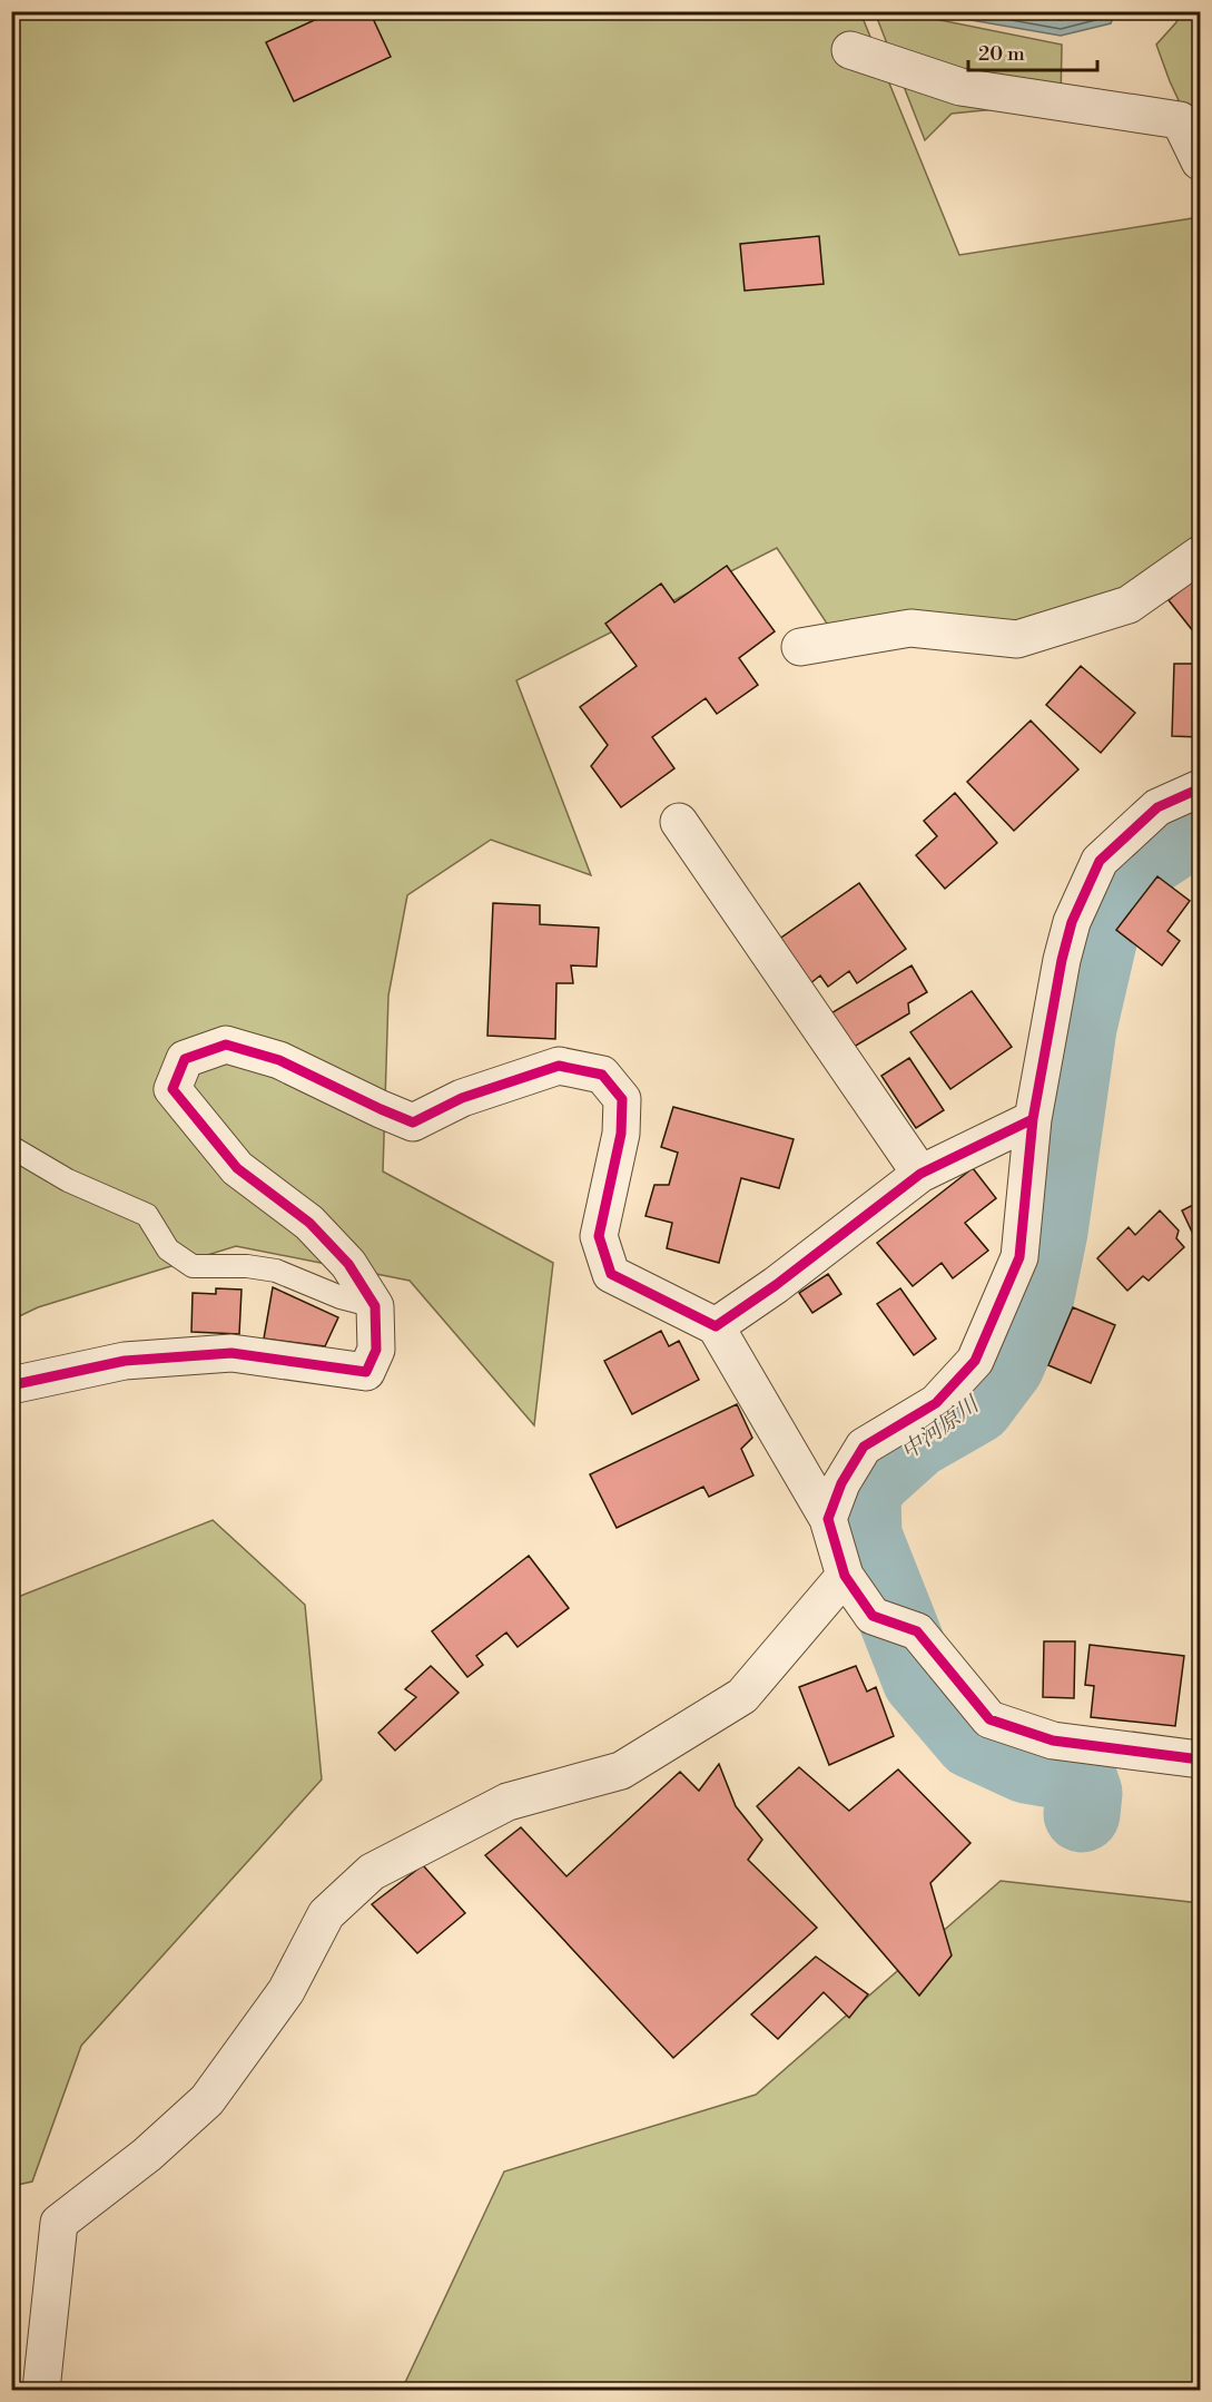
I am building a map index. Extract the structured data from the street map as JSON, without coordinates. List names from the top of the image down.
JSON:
{
  "water": ["中河原川"],
  "scale_bar": "20 m"
}
